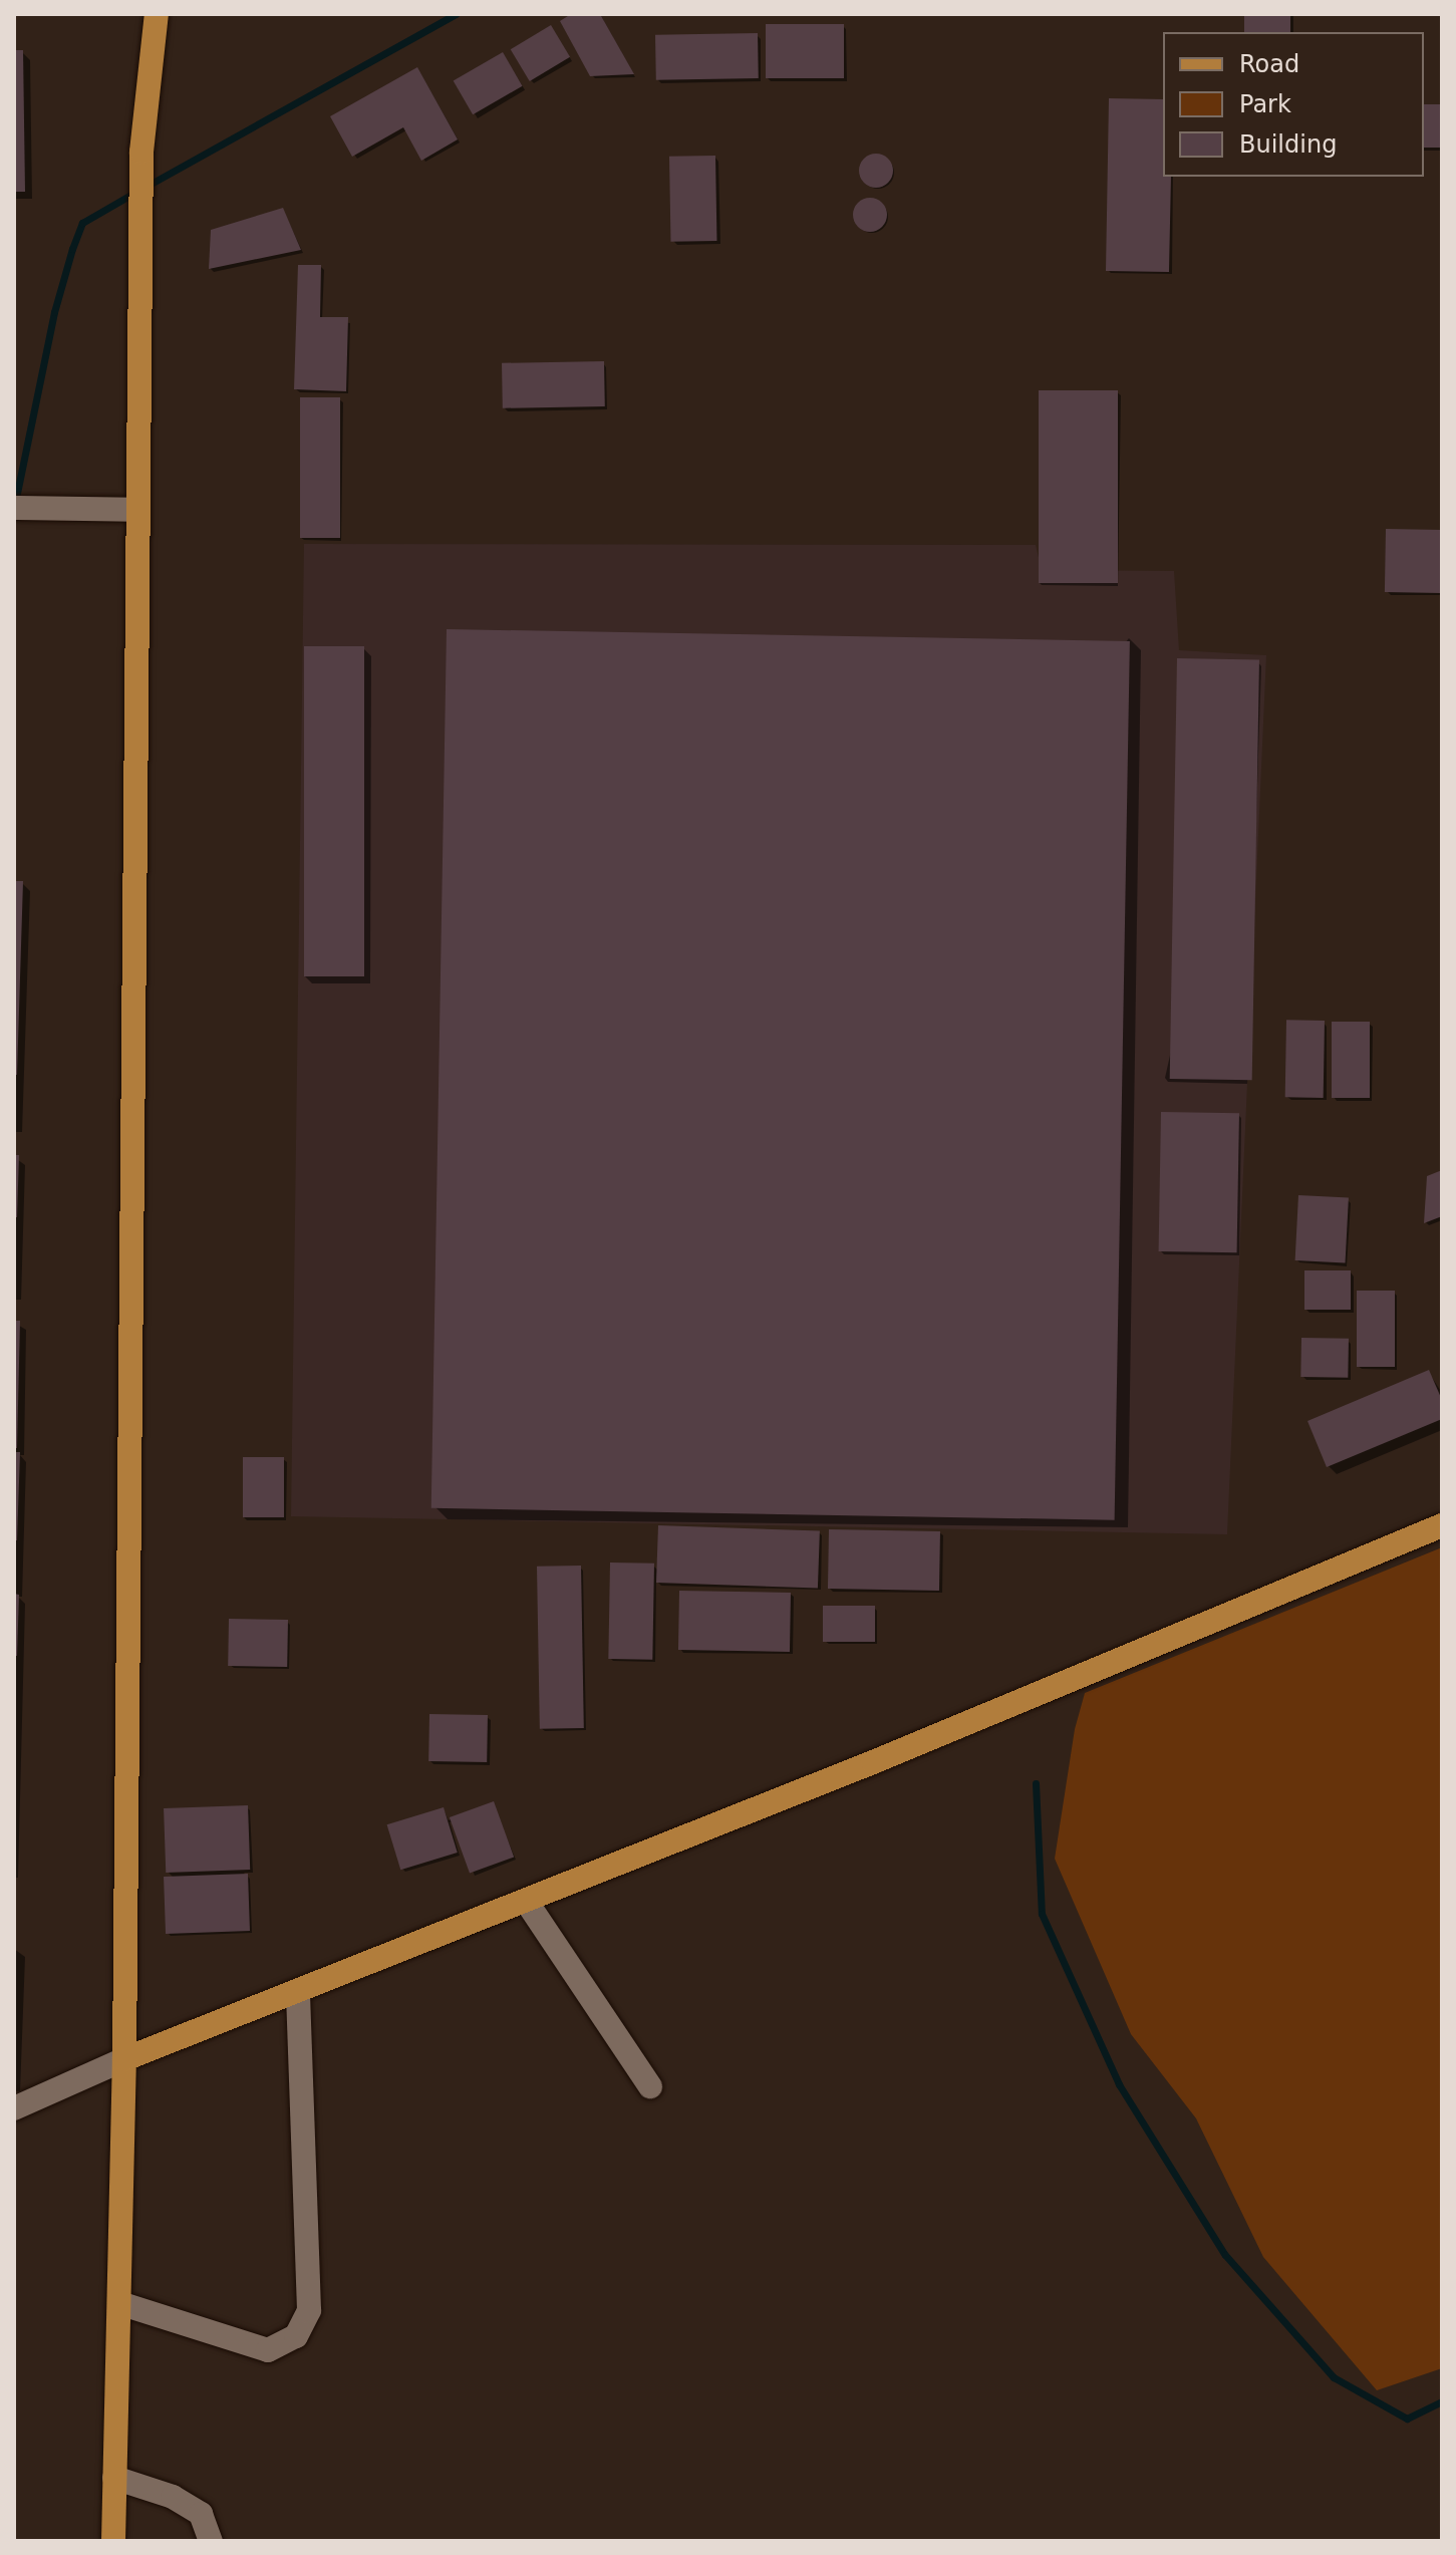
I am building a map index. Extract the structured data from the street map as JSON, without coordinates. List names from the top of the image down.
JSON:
{
  "legend": ["Road", "Park", "Building"]
}
